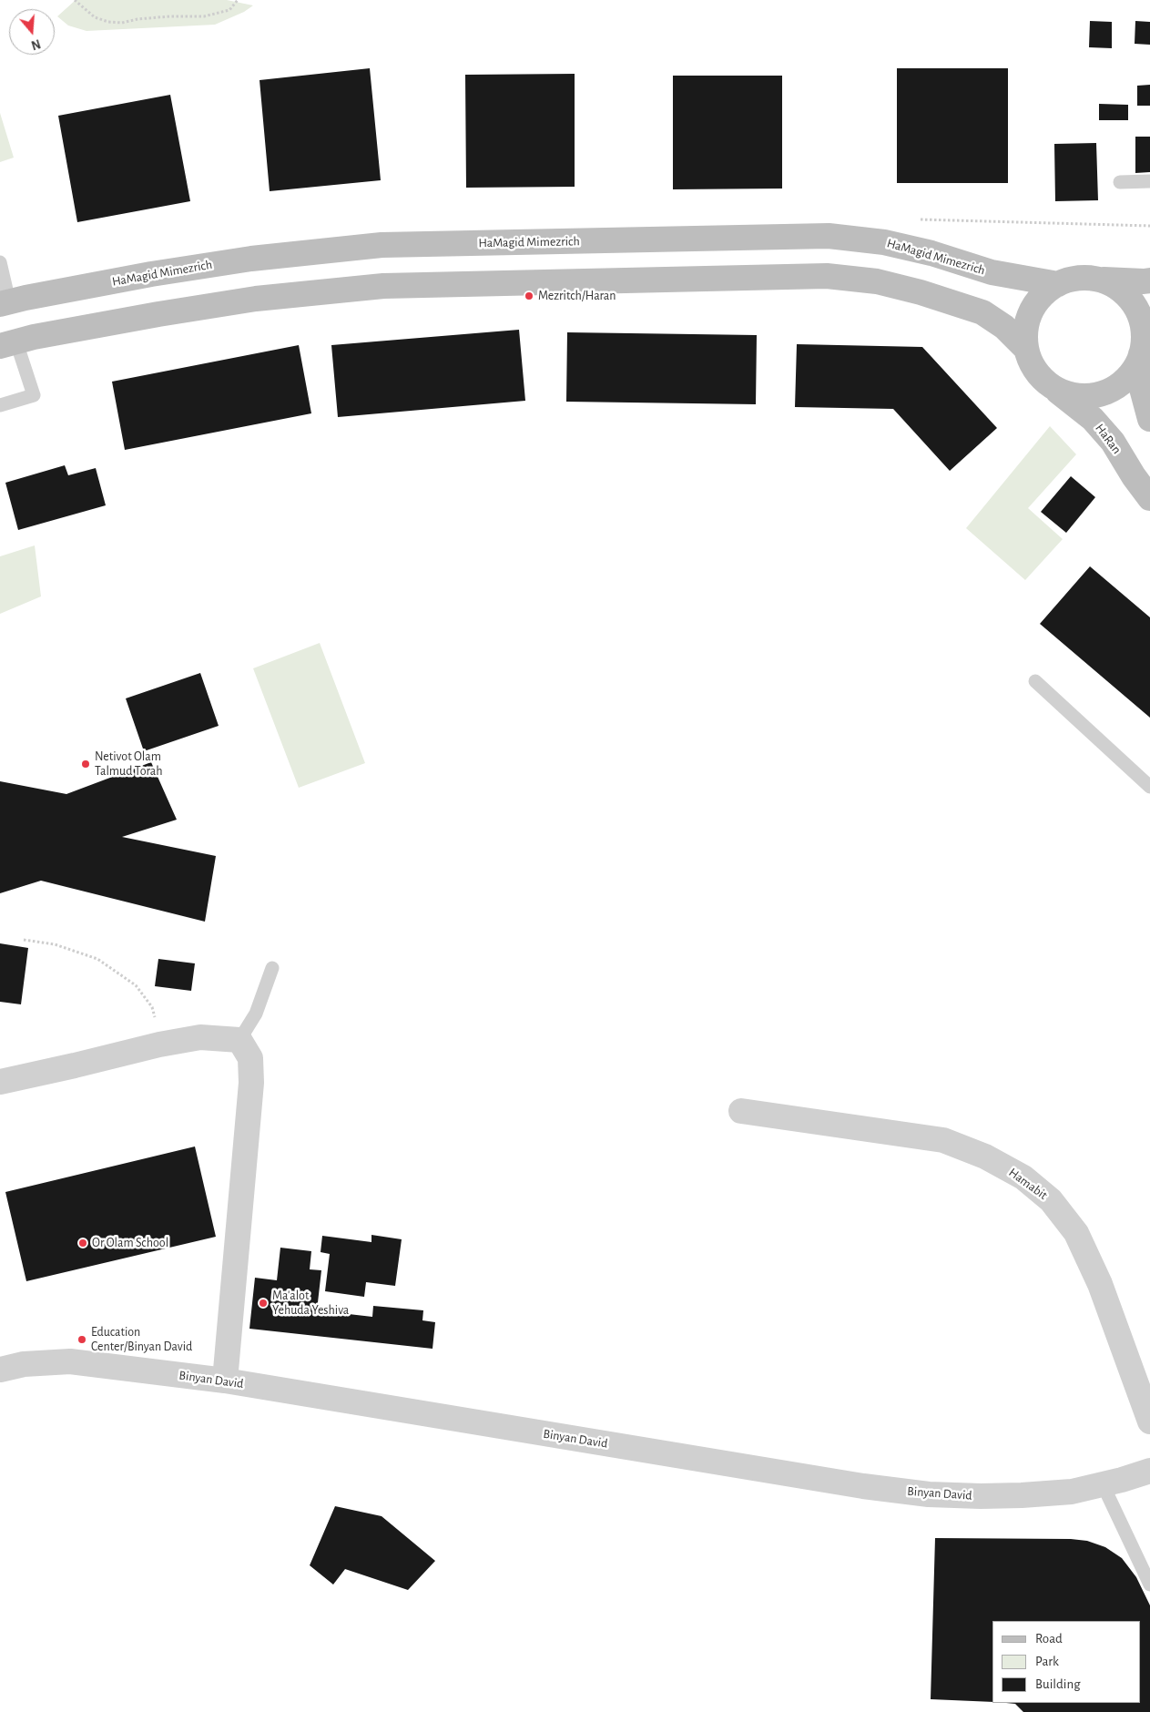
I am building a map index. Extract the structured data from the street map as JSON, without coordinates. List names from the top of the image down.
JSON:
{
  "streets": {
    "street": [
      "HaMagid Mimezrich",
      "HaRan",
      "Hamabit",
      "Binyan David"
    ]
  },
  "crossings": [
    ["HaMagid Mimezrich", "HaRan"]
  ],
  "places": [
    "Mezritch/Haran",
    "Netivot Olam Talmud Torah",
    "Or Olam School",
    "Ma'alot Yehuda Yeshiva",
    "Education Center/Binyan David"
  ],
  "legend": ["Road", "Park", "Building"],
  "north": "bottom"
}
